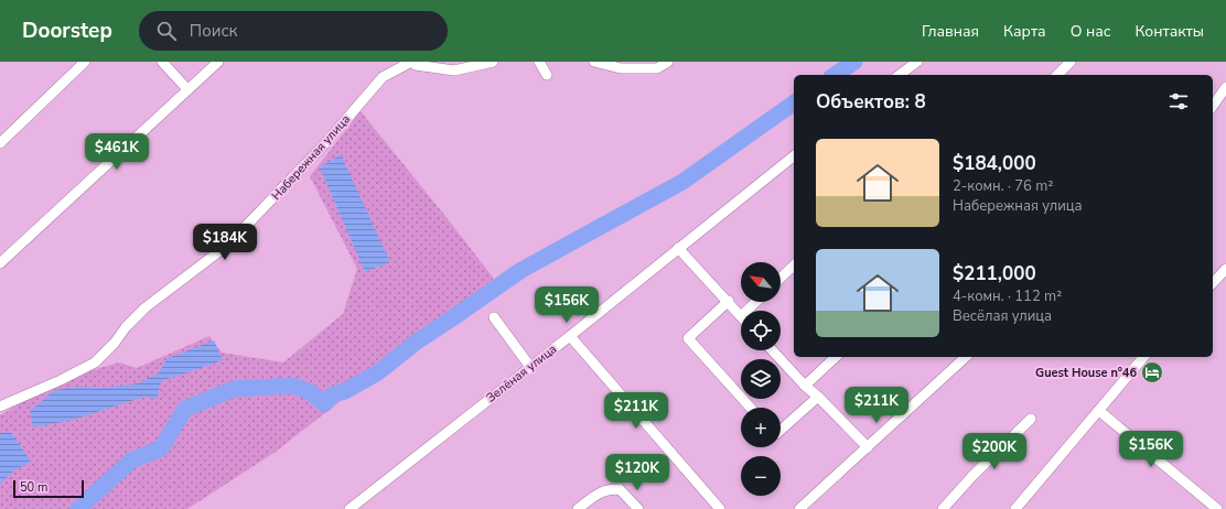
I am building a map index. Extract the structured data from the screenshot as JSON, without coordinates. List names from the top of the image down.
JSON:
{
  "streets": {
    "street": ["Набережная улица", "Зелёная улица"]
  },
  "places": {
    "hotel": ["Guest House n°46"]
  },
  "scale_bar": "50 m",
  "north": "top left",
  "page": {
    "header": "Doorstep",
    "search": "Поиск",
    "nav": [
      "Главная",
      "Карта",
      "О нас",
      "Контакты"
    ],
    "heading": "Объектов: 8",
    "list": [
      {
        "name": "$184,000",
        "note": "2-комн. · 76 m² · Набережная улица"
      },
      {
        "name": "$211,000",
        "note": "4-комн. · 112 m² · Весёлая улица"
      }
    ],
    "price": [
      "$461K",
      "$184K",
      "$156K",
      "$211K",
      "$211K",
      "$156K",
      "$200K",
      "$120K"
    ],
    "map_buttons": ["+", "−"],
    "scale": "50 m"
  }
}
